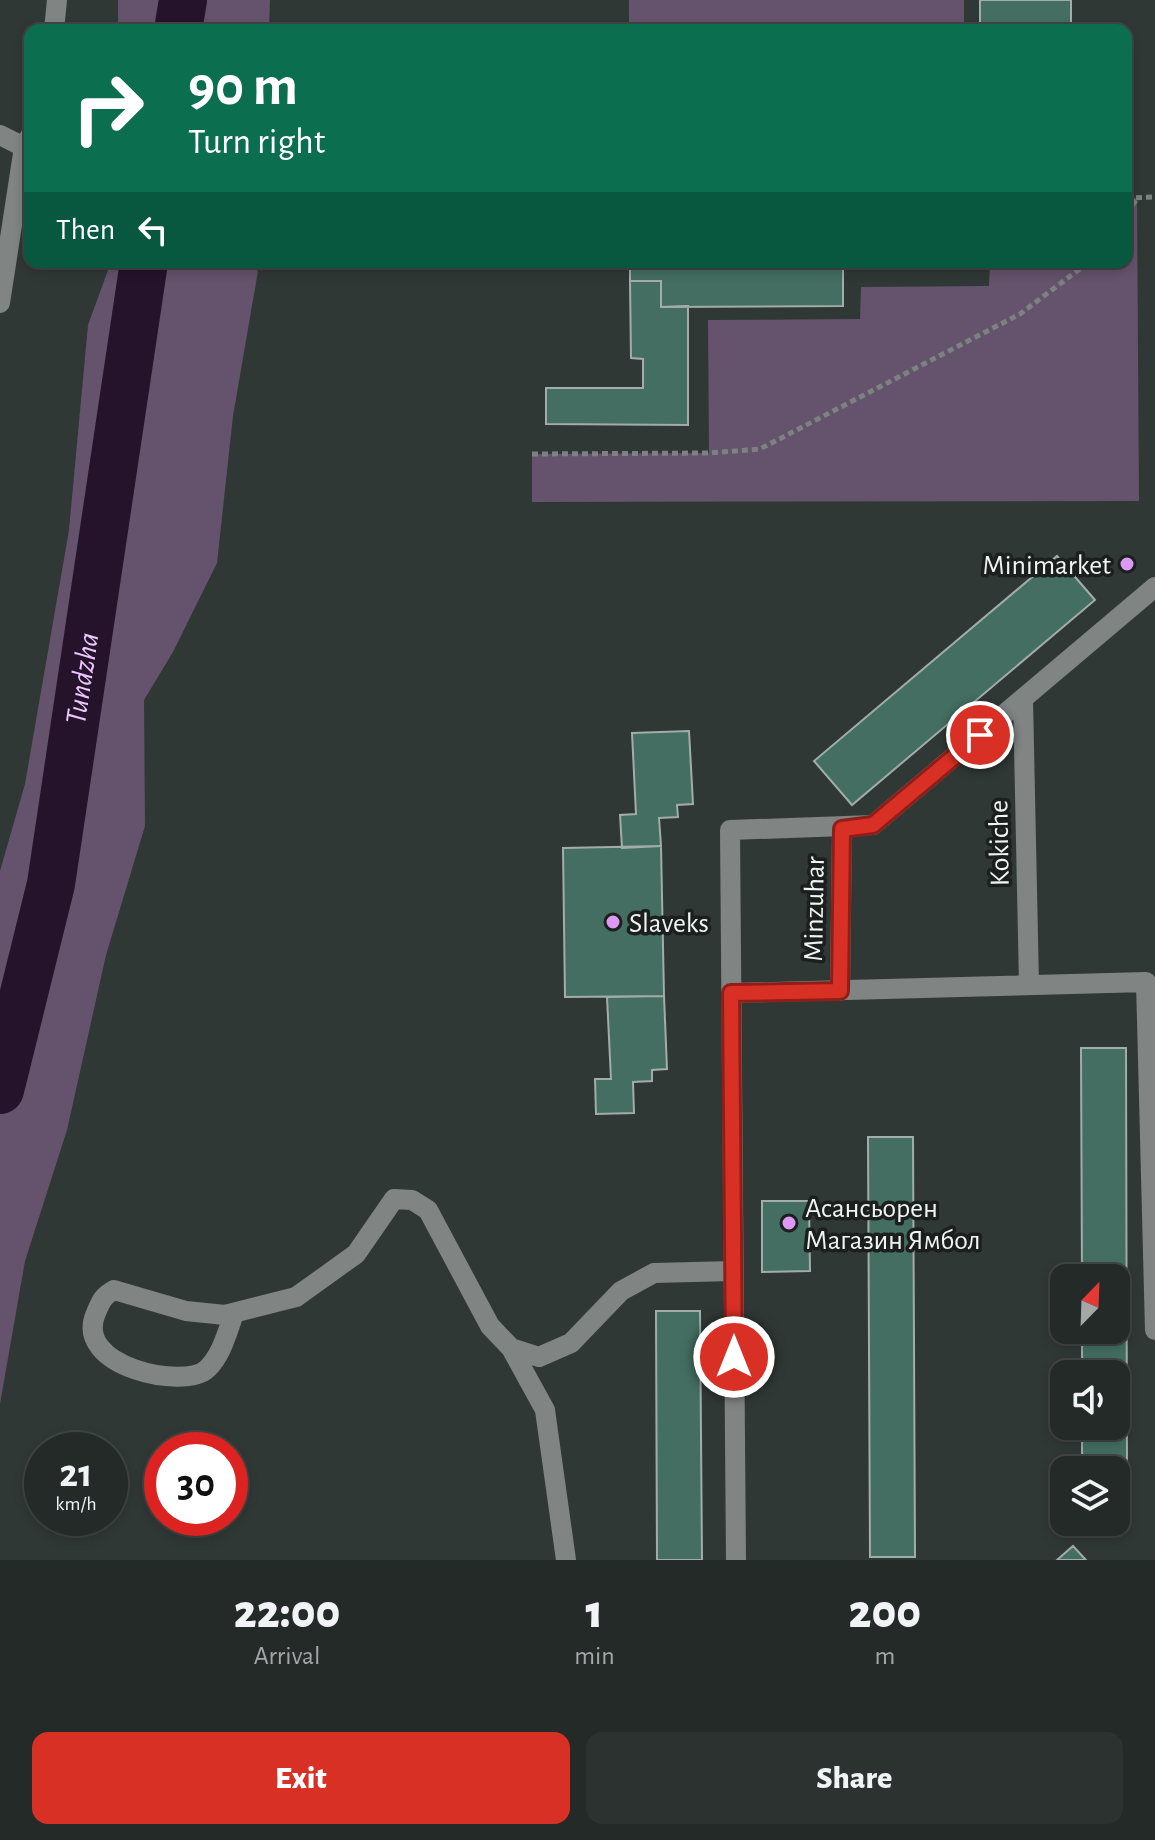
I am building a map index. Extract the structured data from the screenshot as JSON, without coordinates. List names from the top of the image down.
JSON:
{
  "streets": {
    "street": ["Kokiche", "Minzuhar"]
  },
  "crossings": [
    ["Kokiche", "Minzuhar"]
  ],
  "water": ["Tundzha"],
  "places": ["Minimarket", "Slaveks", "Асансьорен Магазин Ямбол"],
  "north": "top right",
  "page": {
    "turn": ["90 m", "Turn right"],
    "then": "Then",
    "speed": "21 km/h",
    "limit": "30",
    "eta": [
      "22:00",
      "Arrival",
      "1",
      "min",
      "200",
      "m"
    ],
    "buttons": ["Exit", "Share"]
  }
}
